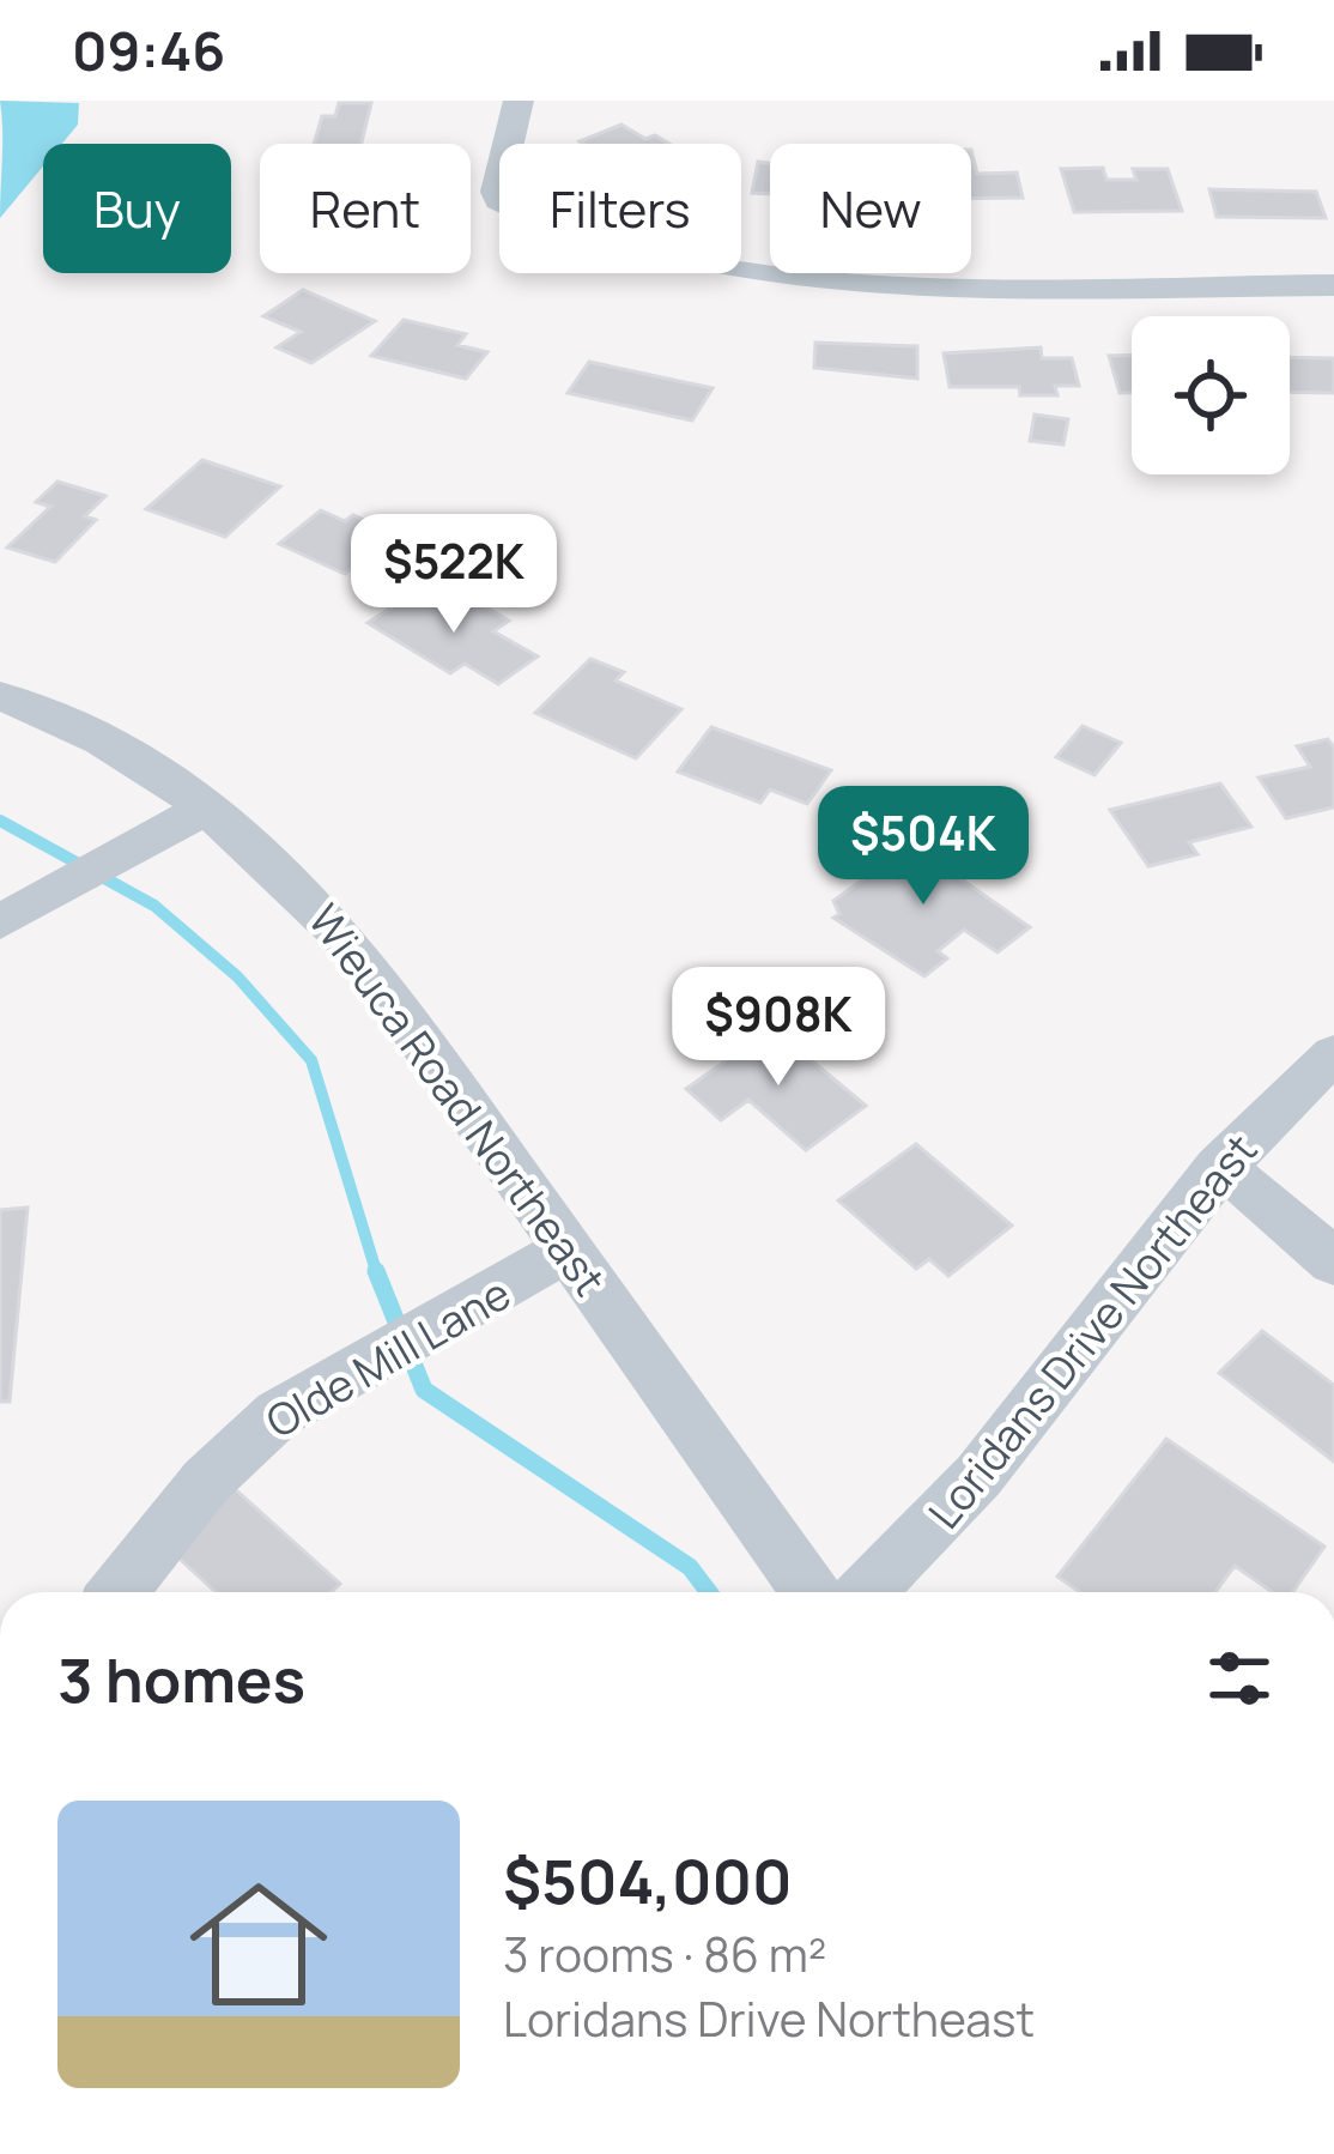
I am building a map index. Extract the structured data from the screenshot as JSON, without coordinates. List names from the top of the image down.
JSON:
{
  "streets": {
    "street": ["Wieuca Road Northeast", "Loridans Drive Northeast", "Olde Mill Lane"]
  },
  "crossings": [
    ["Wieuca Road Northeast", "Olde Mill Lane"]
  ],
  "page": {
    "status": "09:46",
    "chip": [
      "Buy",
      "Rent",
      "Filters",
      "New"
    ],
    "price": ["$522K", "$504K", "$908K"],
    "heading": "3 homes",
    "list": [
      {
        "name": "$504,000",
        "note": "3 rooms · 86 m² · Loridans Drive Northeast"
      }
    ]
  }
}
